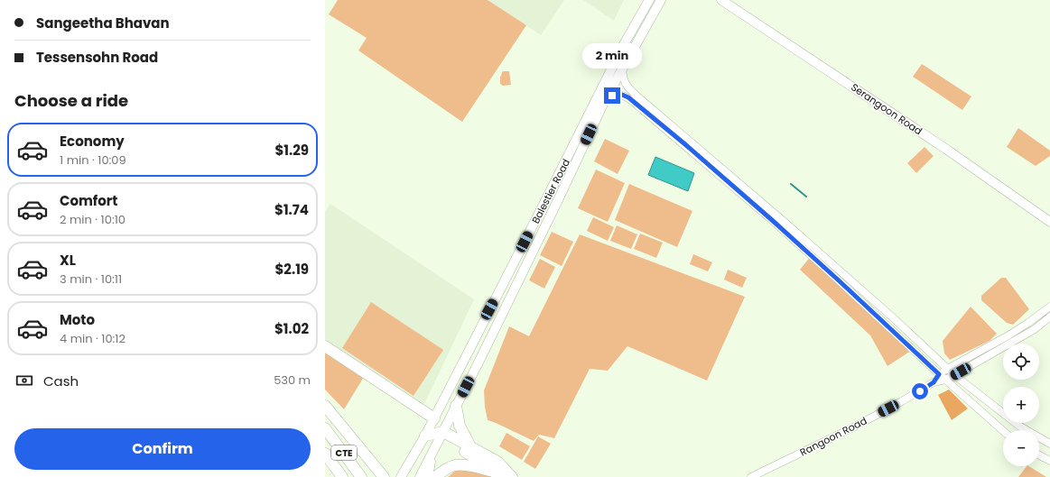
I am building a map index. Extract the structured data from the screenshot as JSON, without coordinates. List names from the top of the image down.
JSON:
{
  "streets": {
    "highway": ["CTE"],
    "main road": ["Serangoon Road", "Balestier Road"],
    "street": ["Rangoon Road"]
  },
  "page": {
    "banner": ["Sangeetha Bhavan", "Tessensohn Road"],
    "bubble": "2 min",
    "heading": "Choose a ride",
    "list": [
      {
        "name": "Economy",
        "note": "1 min · 10:09",
        "value": "$1.29"
      },
      {
        "name": "Comfort",
        "note": "2 min · 10:10",
        "value": "$1.74"
      },
      {
        "name": "XL",
        "note": "3 min · 10:11",
        "value": "$2.19"
      },
      {
        "name": "Moto",
        "note": "4 min · 10:12",
        "value": "$1.02"
      }
    ],
    "map_buttons": ["+", "−"],
    "pay": ["Cash", "530 m"],
    "buttons": "Confirm"
  }
}
